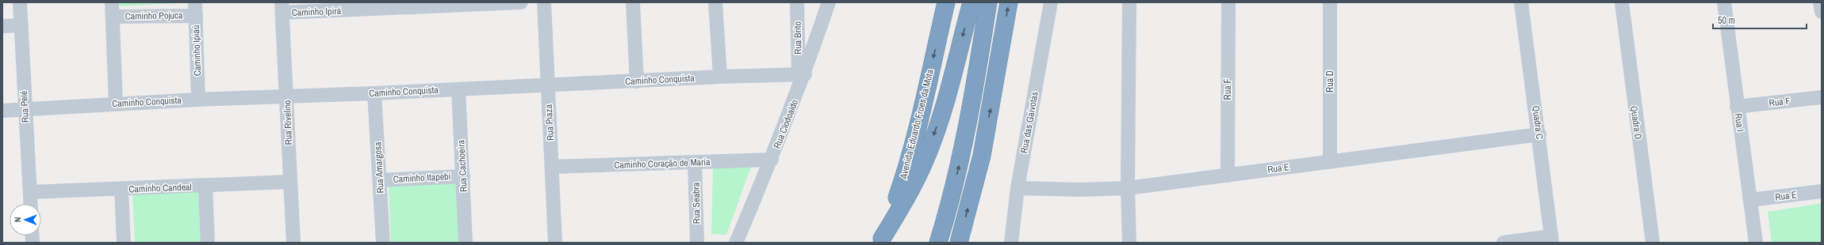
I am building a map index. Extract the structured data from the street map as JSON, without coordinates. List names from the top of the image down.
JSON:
{
  "streets": {
    "highway": ["Avenida Eduardo Froes da Mota"],
    "street": [
      "Caminho Ipirá",
      "Caminho Pojuca",
      "Rua Brito",
      "Caminho Ipiaú",
      "Caminho Conquista",
      "Rua D",
      "Rua F",
      "Rua Pelé",
      "Rua Rivelino",
      "Rua Piaza",
      "Rua das Gaivotas",
      "Quadra C",
      "Quadra D",
      "Rua I",
      "Rua Clodoaldo",
      "Caminho Coração de Maria",
      "Rua Cachoeira",
      "Rua Amargosa",
      "Rua E",
      "Caminho Itapebi",
      "Caminho Candeal",
      "Rua Seabra"
    ]
  },
  "crossings": [
    ["Caminho Ipirá", "Rua Rivelino"],
    ["Caminho Pojuca", "Caminho Ipiaú"],
    ["Rua Brito", "Caminho Conquista"],
    ["Rua Brito", "Rua Clodoaldo"],
    ["Caminho Ipiaú", "Caminho Conquista"],
    ["Caminho Conquista", "Rua Pelé"],
    ["Caminho Conquista", "Rua Rivelino"],
    ["Caminho Conquista", "Rua Piaza"],
    ["Caminho Conquista", "Rua Clodoaldo"],
    ["Caminho Conquista", "Rua Cachoeira"],
    ["Caminho Conquista", "Rua Amargosa"],
    ["Rua D", "Rua E"],
    ["Rua F", "Rua I"],
    ["Rua F", "Rua E"],
    ["Rua Pelé", "Caminho Candeal"],
    ["Rua Rivelino", "Caminho Candeal"],
    ["Rua Piaza", "Caminho Coração de Maria"],
    ["Rua das Gaivotas", "Rua E"],
    ["Quadra C", "Rua E"],
    ["Rua I", "Rua E"],
    ["Rua Clodoaldo", "Caminho Coração de Maria"],
    ["Caminho Coração de Maria", "Rua Seabra"],
    ["Rua Cachoeira", "Caminho Itapebi"],
    ["Rua Amargosa", "Caminho Itapebi"]
  ],
  "scale_bar": "50 m",
  "north": "left"
}
